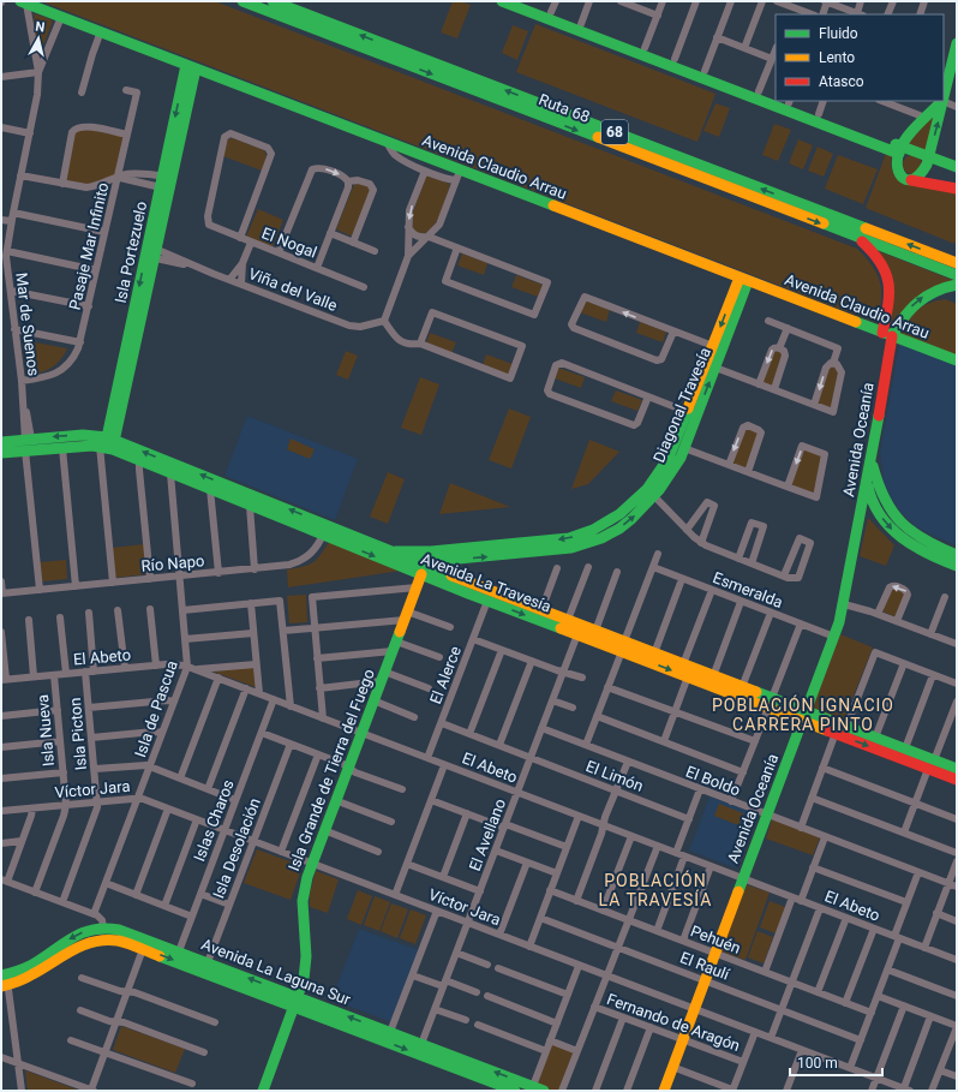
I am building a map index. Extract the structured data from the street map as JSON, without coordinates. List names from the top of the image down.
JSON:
{
  "streets": {
    "main road": [
      "Ruta 68",
      "68",
      "Avenida Claudio Arrau",
      "Isla Portezuelo",
      "Diagonal Travesía",
      "Avenida Oceanía",
      "Avenida La Travesía",
      "Isla Grande de Tierra del Fuego",
      "Avenida La Laguna Sur"
    ],
    "street": [
      "El Nogal",
      "Pasaje Mar Infinito",
      "Viña del Valle",
      "Mar de Suenos",
      "Río Napo",
      "Esmeralda",
      "El Abeto",
      "El Alerce",
      "Isla de Pascua",
      "Isla Nueva",
      "Isla Picton",
      "El Limón",
      "El Boldo",
      "Víctor Jara",
      "Islas Charos",
      "El Avellano",
      "Isla Desolación",
      "Pehuén",
      "El Raulí",
      "Fernando de Aragón"
    ]
  },
  "crossings": [
    ["Avenida Claudio Arrau", "Isla Portezuelo"],
    ["Avenida Claudio Arrau", "Mar de Suenos"],
    ["Avenida Claudio Arrau", "Diagonal Travesía"],
    ["Avenida Claudio Arrau", "Avenida Oceanía"],
    ["Pasaje Mar Infinito", "Mar de Suenos"],
    ["Isla Portezuelo", "Viña del Valle"],
    ["Isla Portezuelo", "Avenida La Travesía"],
    ["Mar de Suenos", "Avenida La Travesía"],
    ["Diagonal Travesía", "Avenida La Travesía"],
    ["Avenida Oceanía", "Avenida La Travesía"],
    ["Avenida Oceanía", "Esmeralda"],
    ["Avenida Oceanía", "El Abeto"],
    ["Avenida Oceanía", "El Boldo"],
    ["Avenida Oceanía", "Víctor Jara"],
    ["Avenida Oceanía", "Pehuén"],
    ["Avenida Oceanía", "El Raulí"],
    ["Avenida Oceanía", "Fernando de Aragón"],
    ["Río Napo", "Avenida La Travesía"],
    ["Río Napo", "Isla de Pascua"],
    ["Avenida La Travesía", "El Alerce"],
    ["Avenida La Travesía", "Isla de Pascua"],
    ["Avenida La Travesía", "Isla Grande de Tierra del Fuego"],
    ["Avenida La Travesía", "El Avellano"],
    ["El Abeto", "El Alerce"],
    ["El Abeto", "Isla de Pascua"],
    ["El Abeto", "Isla Nueva"],
    ["El Abeto", "Isla Picton"],
    ["El Abeto", "Isla Grande de Tierra del Fuego"],
    ["El Abeto", "Islas Charos"],
    ["El Abeto", "El Avellano"],
    ["El Alerce", "El Limón"],
    ["Isla de Pascua", "Víctor Jara"],
    ["Isla Nueva", "Víctor Jara"],
    ["Isla Picton", "Víctor Jara"],
    ["Isla Grande de Tierra del Fuego", "Víctor Jara"],
    ["Isla Grande de Tierra del Fuego", "Avenida La Laguna Sur"],
    ["El Limón", "El Avellano"],
    ["El Boldo", "El Avellano"],
    ["Víctor Jara", "Islas Charos"],
    ["Víctor Jara", "El Avellano"],
    ["Víctor Jara", "Isla Desolación"],
    ["Islas Charos", "Avenida La Laguna Sur"],
    ["El Avellano", "Avenida La Laguna Sur"],
    ["Isla Desolación", "Avenida La Laguna Sur"]
  ],
  "districts": ["POBLACIÓN IGNACIO CARRERA PINTO", "POBLACIÓN LA TRAVESÍA"],
  "legend": ["Fluido", "Lento", "Atasco"],
  "scale_bar": "100 m",
  "north": "top"
}
